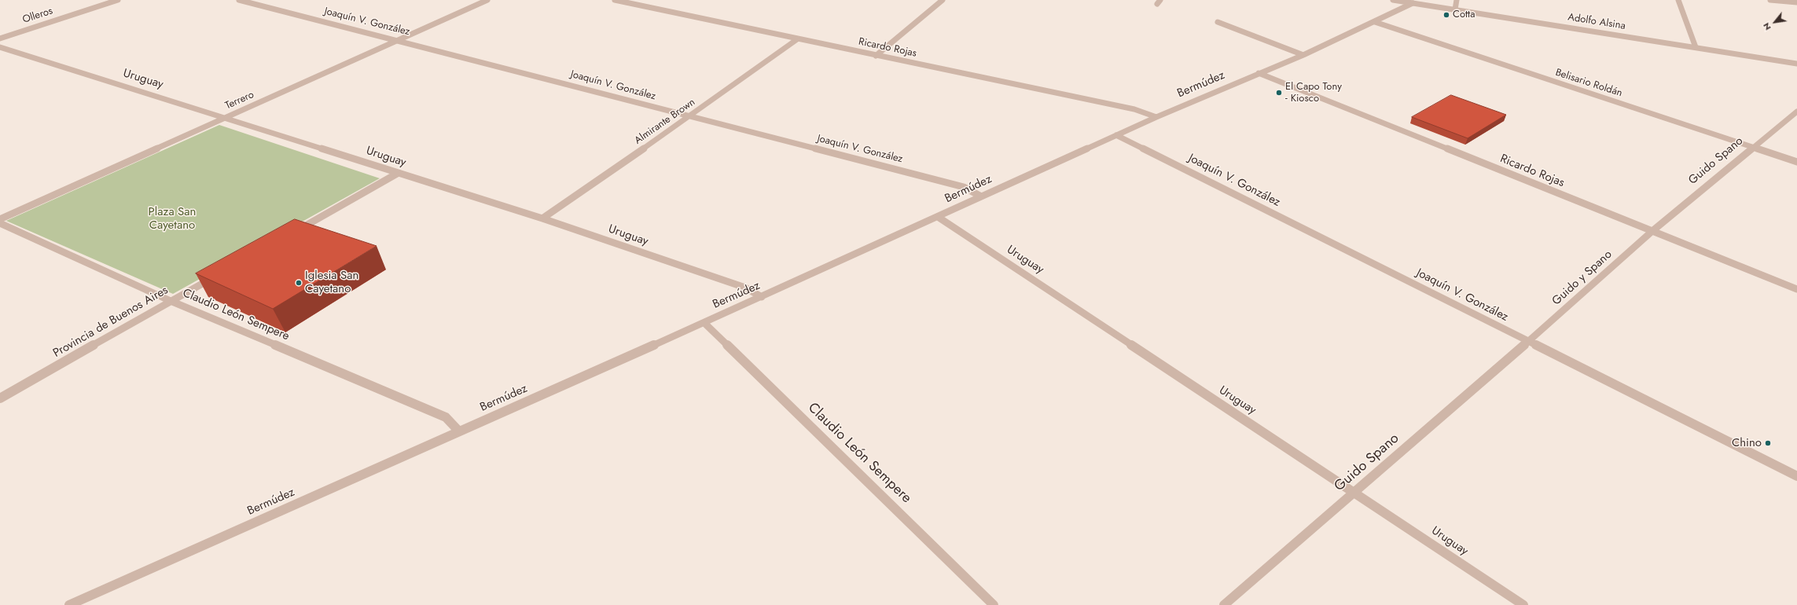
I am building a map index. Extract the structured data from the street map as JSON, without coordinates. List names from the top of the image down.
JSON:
{
  "streets": {
    "street": [
      "Olleros",
      "Joaquín V. González",
      "Adolfo Alsina",
      "Ricardo Rojas",
      "Uruguay",
      "Belisario Roldán",
      "Bermúdez",
      "Terrero",
      "Almirante Brown",
      "Guido Spano",
      "Guido y Spano",
      "Claudio León Sempere",
      "Provincia de Buenos Aires"
    ]
  },
  "crossings": [
    ["Joaquín V. González", "Bermúdez"],
    ["Joaquín V. González", "Terrero"],
    ["Joaquín V. González", "Almirante Brown"],
    ["Joaquín V. González", "Guido Spano"],
    ["Joaquín V. González", "Guido y Spano"],
    ["Adolfo Alsina", "Bermúdez"],
    ["Ricardo Rojas", "Bermúdez"],
    ["Ricardo Rojas", "Almirante Brown"],
    ["Ricardo Rojas", "Guido Spano"],
    ["Ricardo Rojas", "Guido y Spano"],
    ["Uruguay", "Bermúdez"],
    ["Uruguay", "Terrero"],
    ["Uruguay", "Almirante Brown"],
    ["Uruguay", "Guido Spano"],
    ["Belisario Roldán", "Bermúdez"],
    ["Belisario Roldán", "Guido Spano"],
    ["Bermúdez", "Claudio León Sempere"],
    ["Guido Spano", "Guido y Spano"],
    ["Claudio León Sempere", "Provincia de Buenos Aires"]
  ],
  "parks": ["Plaza San Cayetano"],
  "places": [
    "Cotta",
    "El Capo Tony - Kiosco",
    "Iglesia San Cayetano",
    "Chino"
  ],
  "north": "bottom left"
}
